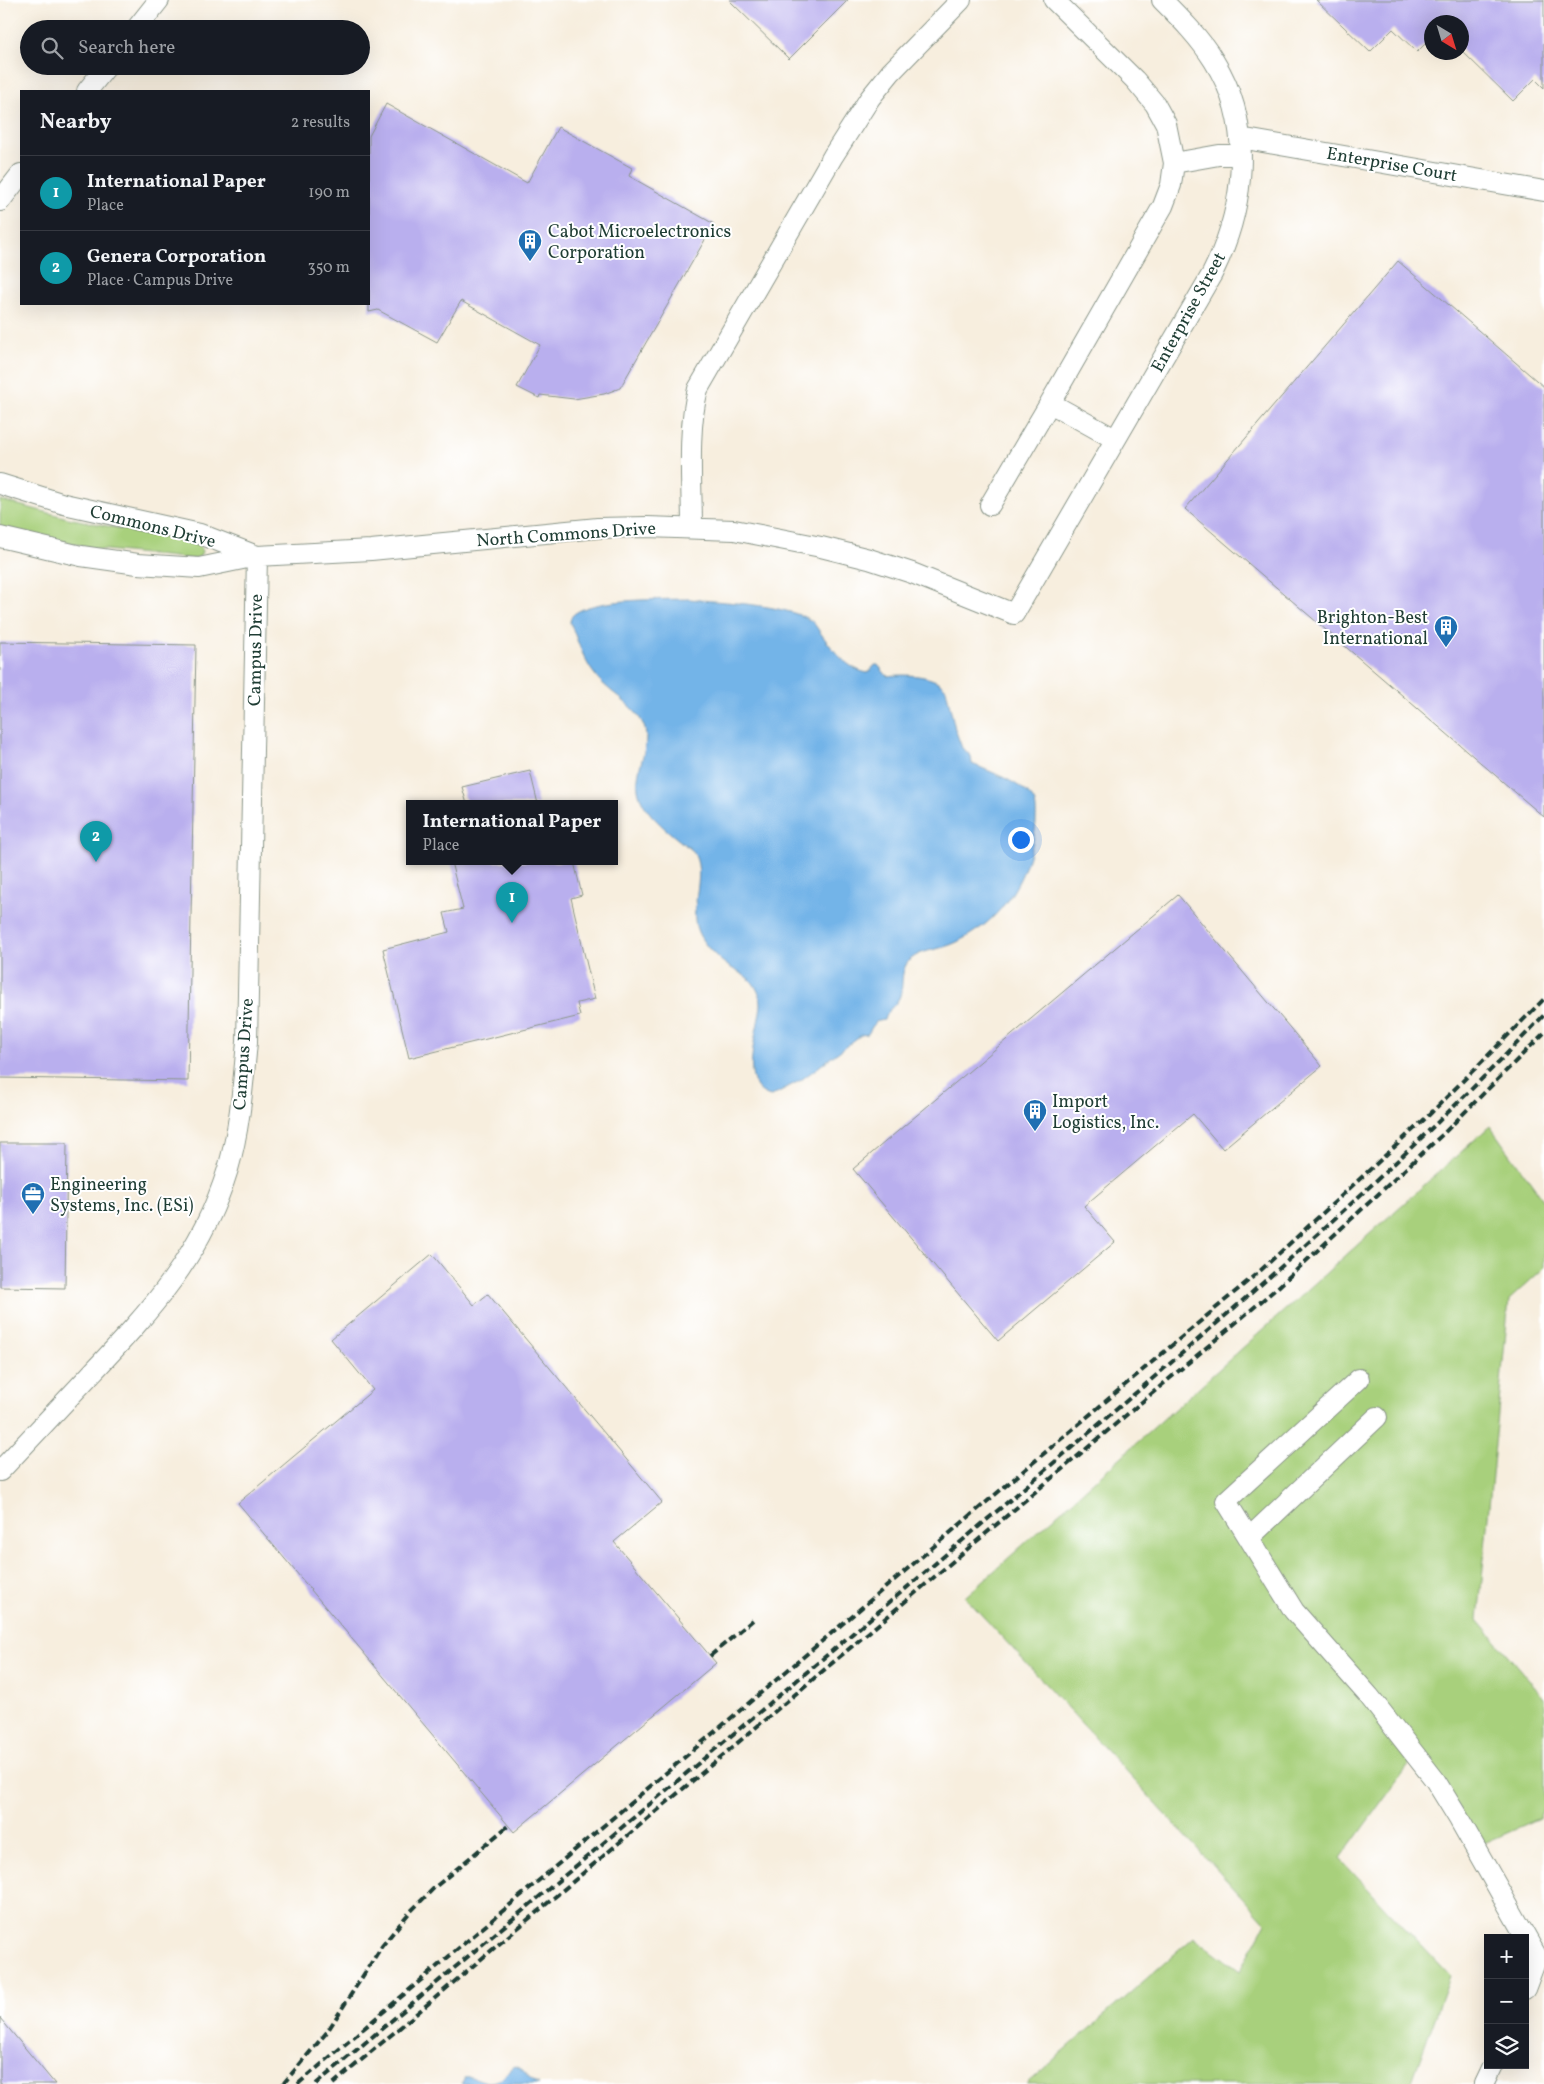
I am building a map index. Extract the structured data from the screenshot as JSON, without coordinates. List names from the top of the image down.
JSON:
{
  "streets": {
    "street": [
      "Enterprise Court",
      "Enterprise Street",
      "Commons Drive",
      "North Commons Drive",
      "Campus Drive"
    ]
  },
  "crossings": [
    ["Enterprise Court", "Enterprise Street"],
    ["Enterprise Street", "North Commons Drive"],
    ["Commons Drive", "North Commons Drive"],
    ["Commons Drive", "Campus Drive"],
    ["North Commons Drive", "Campus Drive"]
  ],
  "places": {
    "building": ["Cabot Microelectronics Corporation", "Brighton-Best International", "Import Logistics, Inc."],
    "office": ["Engineering Systems, Inc. (ESi)"]
  },
  "north": "bottom right",
  "page": {
    "search": "Search here",
    "heading": ["Nearby", "2 results"],
    "list": [
      {
        "mark": "1",
        "name": "International Paper",
        "note": "Place",
        "value": "190 m"
      },
      {
        "mark": "2",
        "name": "Genera Corporation",
        "note": "Place · Campus Drive",
        "value": "350 m"
      }
    ],
    "popup": ["International Paper", "Place"],
    "pins": ["2", "1"],
    "map_buttons": ["+", "−"]
  }
}
